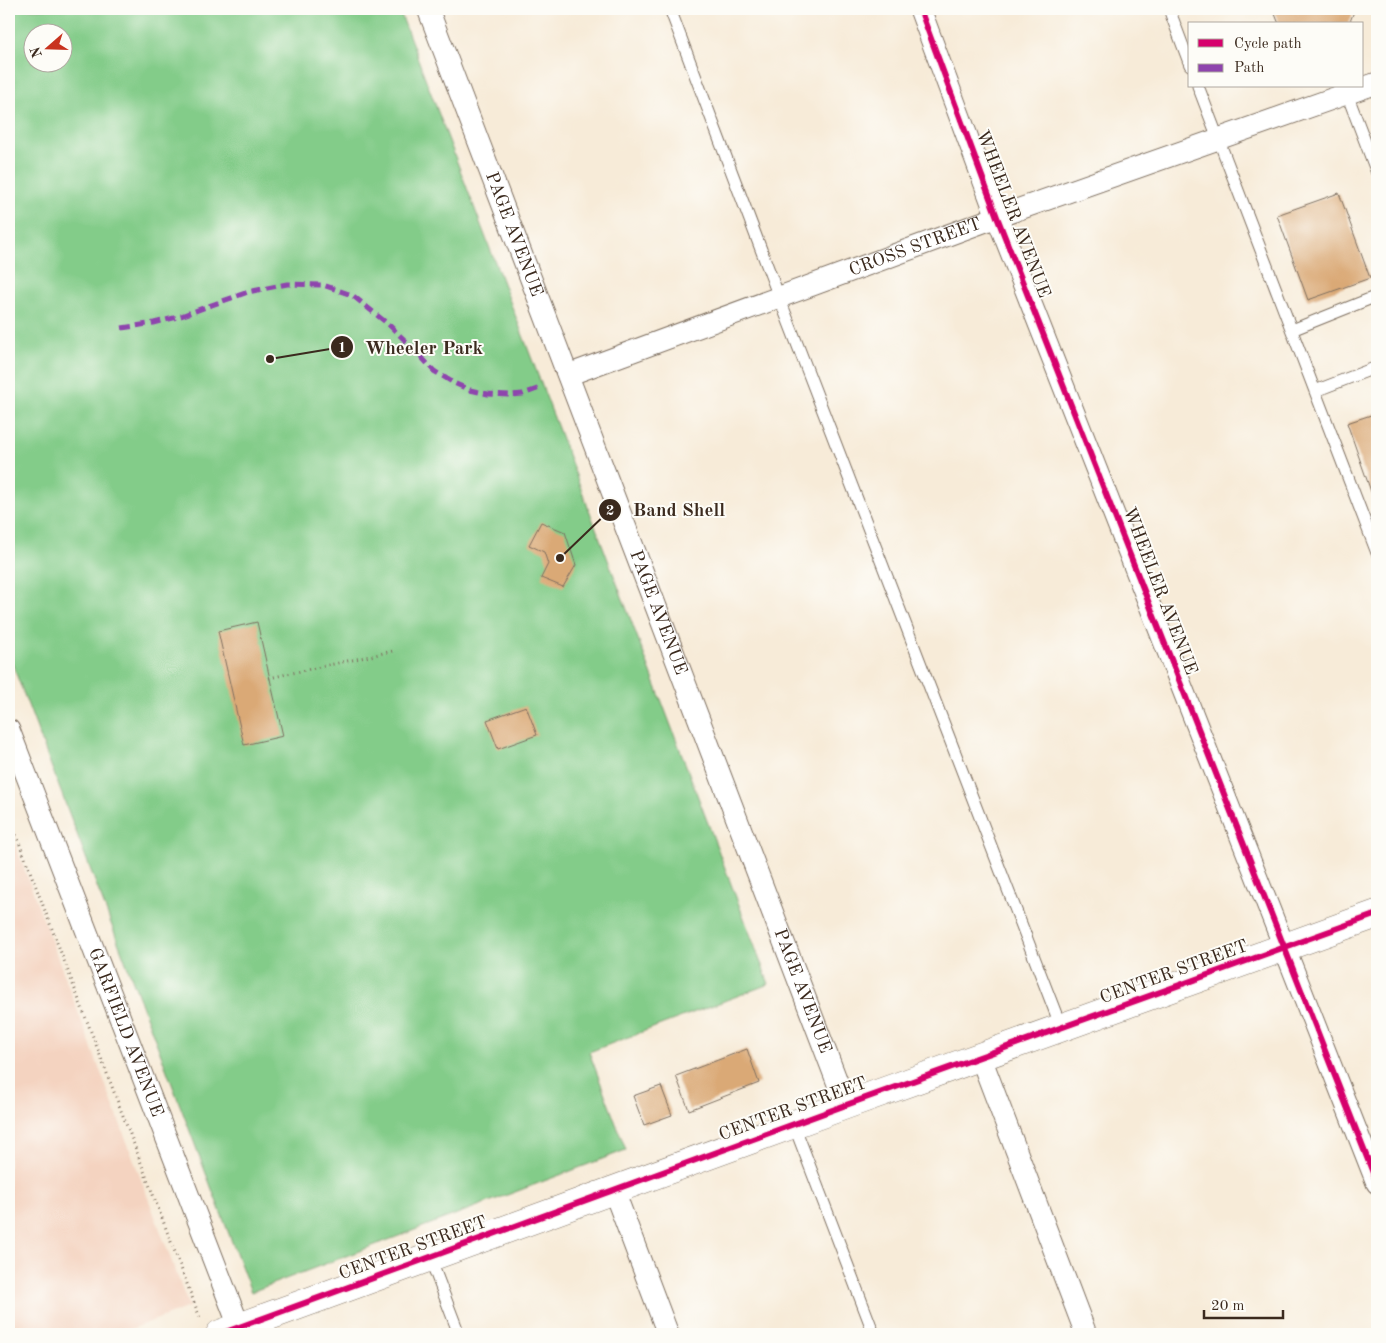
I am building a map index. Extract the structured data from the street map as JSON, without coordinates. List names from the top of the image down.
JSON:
{
  "streets": {
    "street": [
      "WHEELER AVENUE",
      "PAGE AVENUE",
      "CROSS STREET",
      "CENTER STREET",
      "GARFIELD AVENUE"
    ]
  },
  "crossings": [
    ["WHEELER AVENUE", "CROSS STREET"],
    ["WHEELER AVENUE", "CENTER STREET"],
    ["PAGE AVENUE", "CROSS STREET"],
    ["PAGE AVENUE", "CENTER STREET"],
    ["CENTER STREET", "GARFIELD AVENUE"]
  ],
  "places": ["Wheeler Park", "Band Shell"],
  "legend": ["Cycle path", "Path"],
  "scale_bar": "20 m",
  "north": "left"
}
